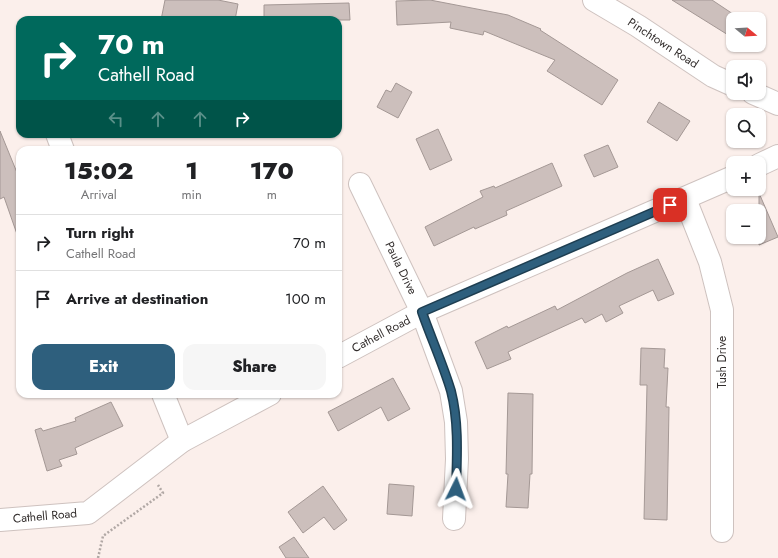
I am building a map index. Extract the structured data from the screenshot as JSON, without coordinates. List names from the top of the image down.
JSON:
{
  "streets": {
    "street": [
      "Pinchtown Road",
      "Paula Drive",
      "Cathell Road",
      "Tush Drive"
    ]
  },
  "crossings": [
    ["Paula Drive", "Cathell Road"],
    ["Cathell Road", "Tush Drive"]
  ],
  "north": "right",
  "page": {
    "map_buttons": ["+", "−"],
    "turn": ["70 m", "Cathell Road"],
    "eta": [
      "15:02",
      "Arrival",
      "1",
      "min",
      "170",
      "m"
    ],
    "list": [
      {
        "name": "Turn right",
        "note": "Cathell Road",
        "value": "70 m"
      },
      {
        "name": "Arrive at destination",
        "value": "100 m"
      }
    ],
    "buttons": ["Exit", "Share"]
  }
}
